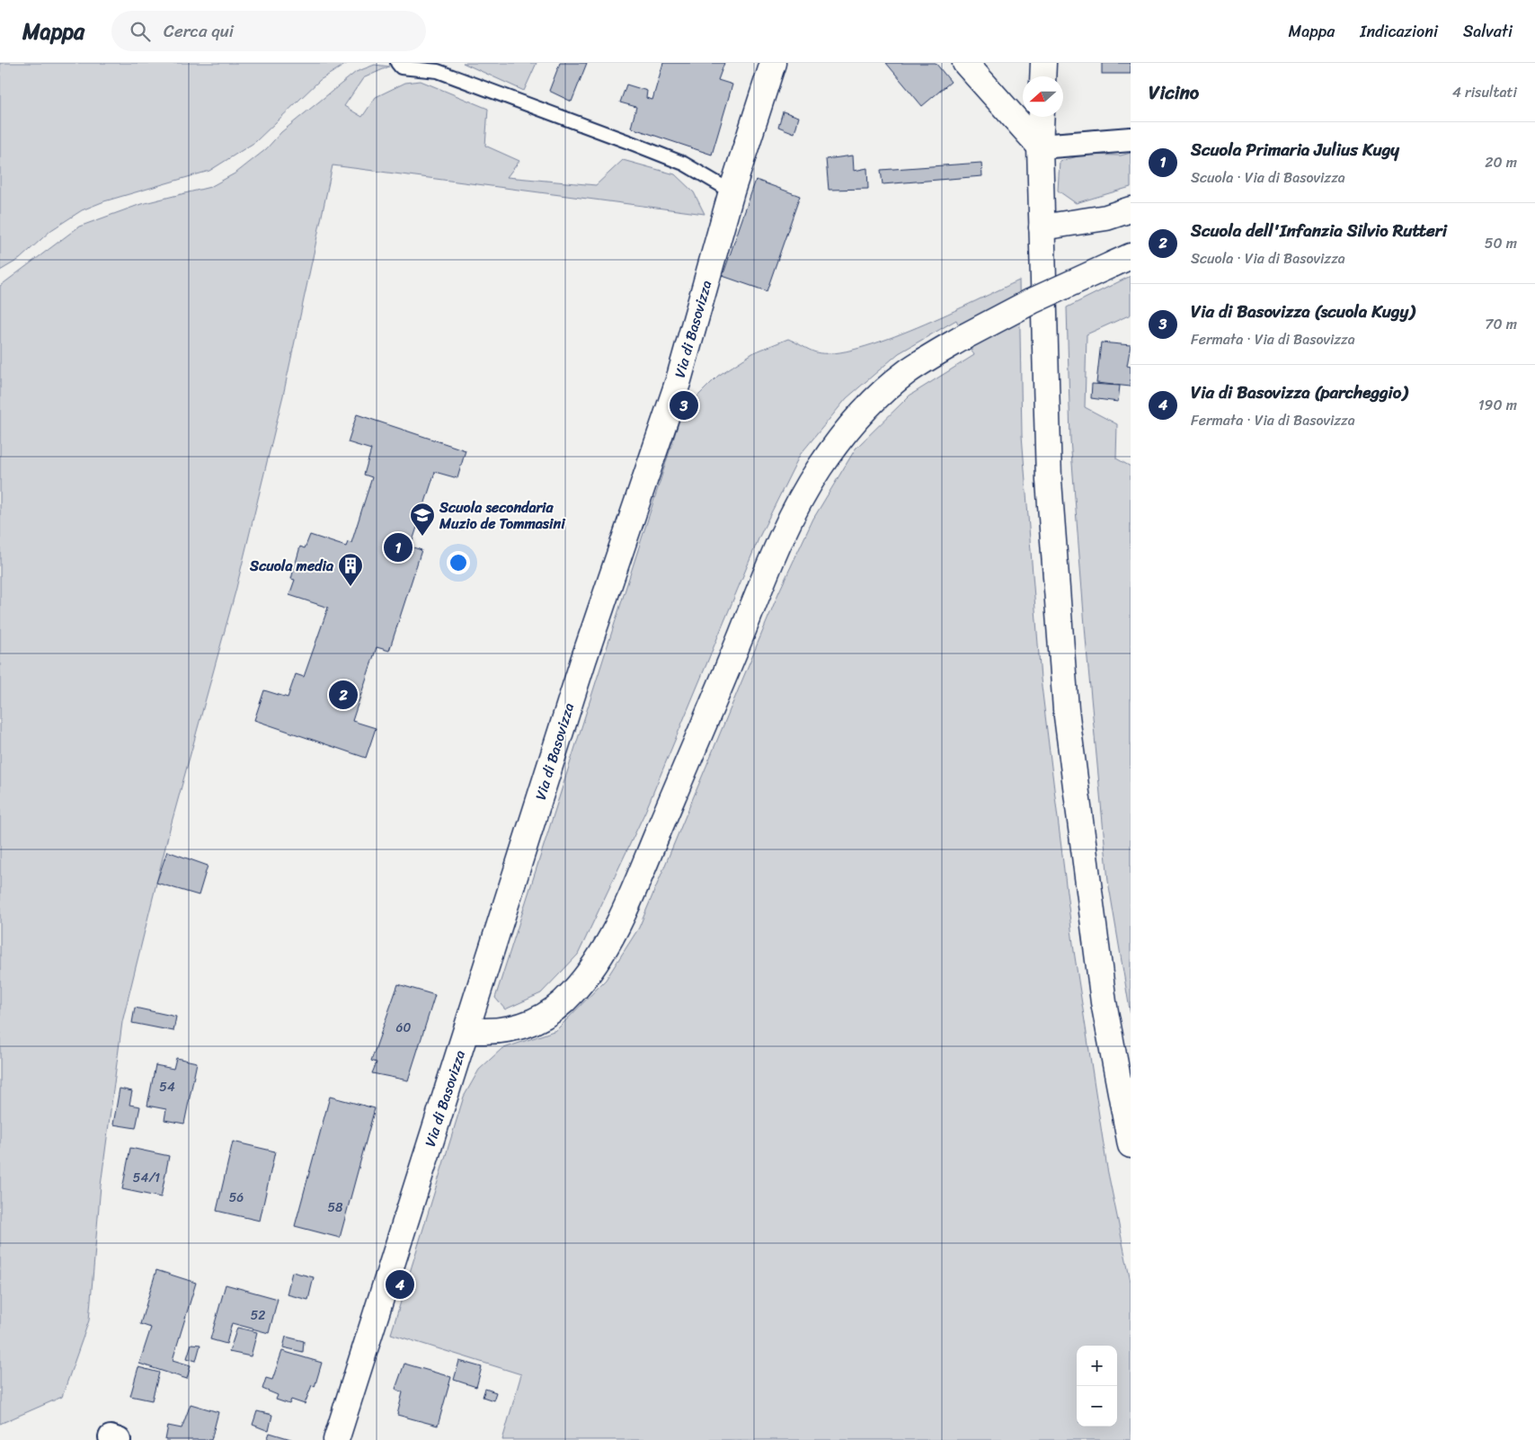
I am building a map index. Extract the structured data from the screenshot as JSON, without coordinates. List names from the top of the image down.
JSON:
{
  "streets": {
    "main road": ["Via di Basovizza"]
  },
  "places": {
    "school or university": ["Scuola secondaria Muzio de Tommasini"],
    "building": ["Scuola media"]
  },
  "house_numbers": [
    "60",
    "54",
    "54/1",
    "56",
    "58",
    "52"
  ],
  "north": "left",
  "page": {
    "header": "Mappa",
    "search": "Cerca qui",
    "nav": ["Mappa", "Indicazioni", "Salvati"],
    "heading": ["Vicino", "4 risultati"],
    "list": [
      {
        "mark": "1",
        "name": "Scuola Primaria Julius Kugy",
        "note": "Scuola · Via di Basovizza",
        "value": "20 m"
      },
      {
        "mark": "2",
        "name": "Scuola dell'Infanzia Silvio Rutteri",
        "note": "Scuola · Via di Basovizza",
        "value": "50 m"
      },
      {
        "mark": "3",
        "name": "Via di Basovizza (scuola Kugy)",
        "note": "Fermata · Via di Basovizza",
        "value": "70 m"
      },
      {
        "mark": "4",
        "name": "Via di Basovizza (parcheggio)",
        "note": "Fermata · Via di Basovizza",
        "value": "190 m"
      }
    ],
    "pins": [
      "3",
      "1",
      "2",
      "4"
    ],
    "map_buttons": ["+", "−"]
  }
}
